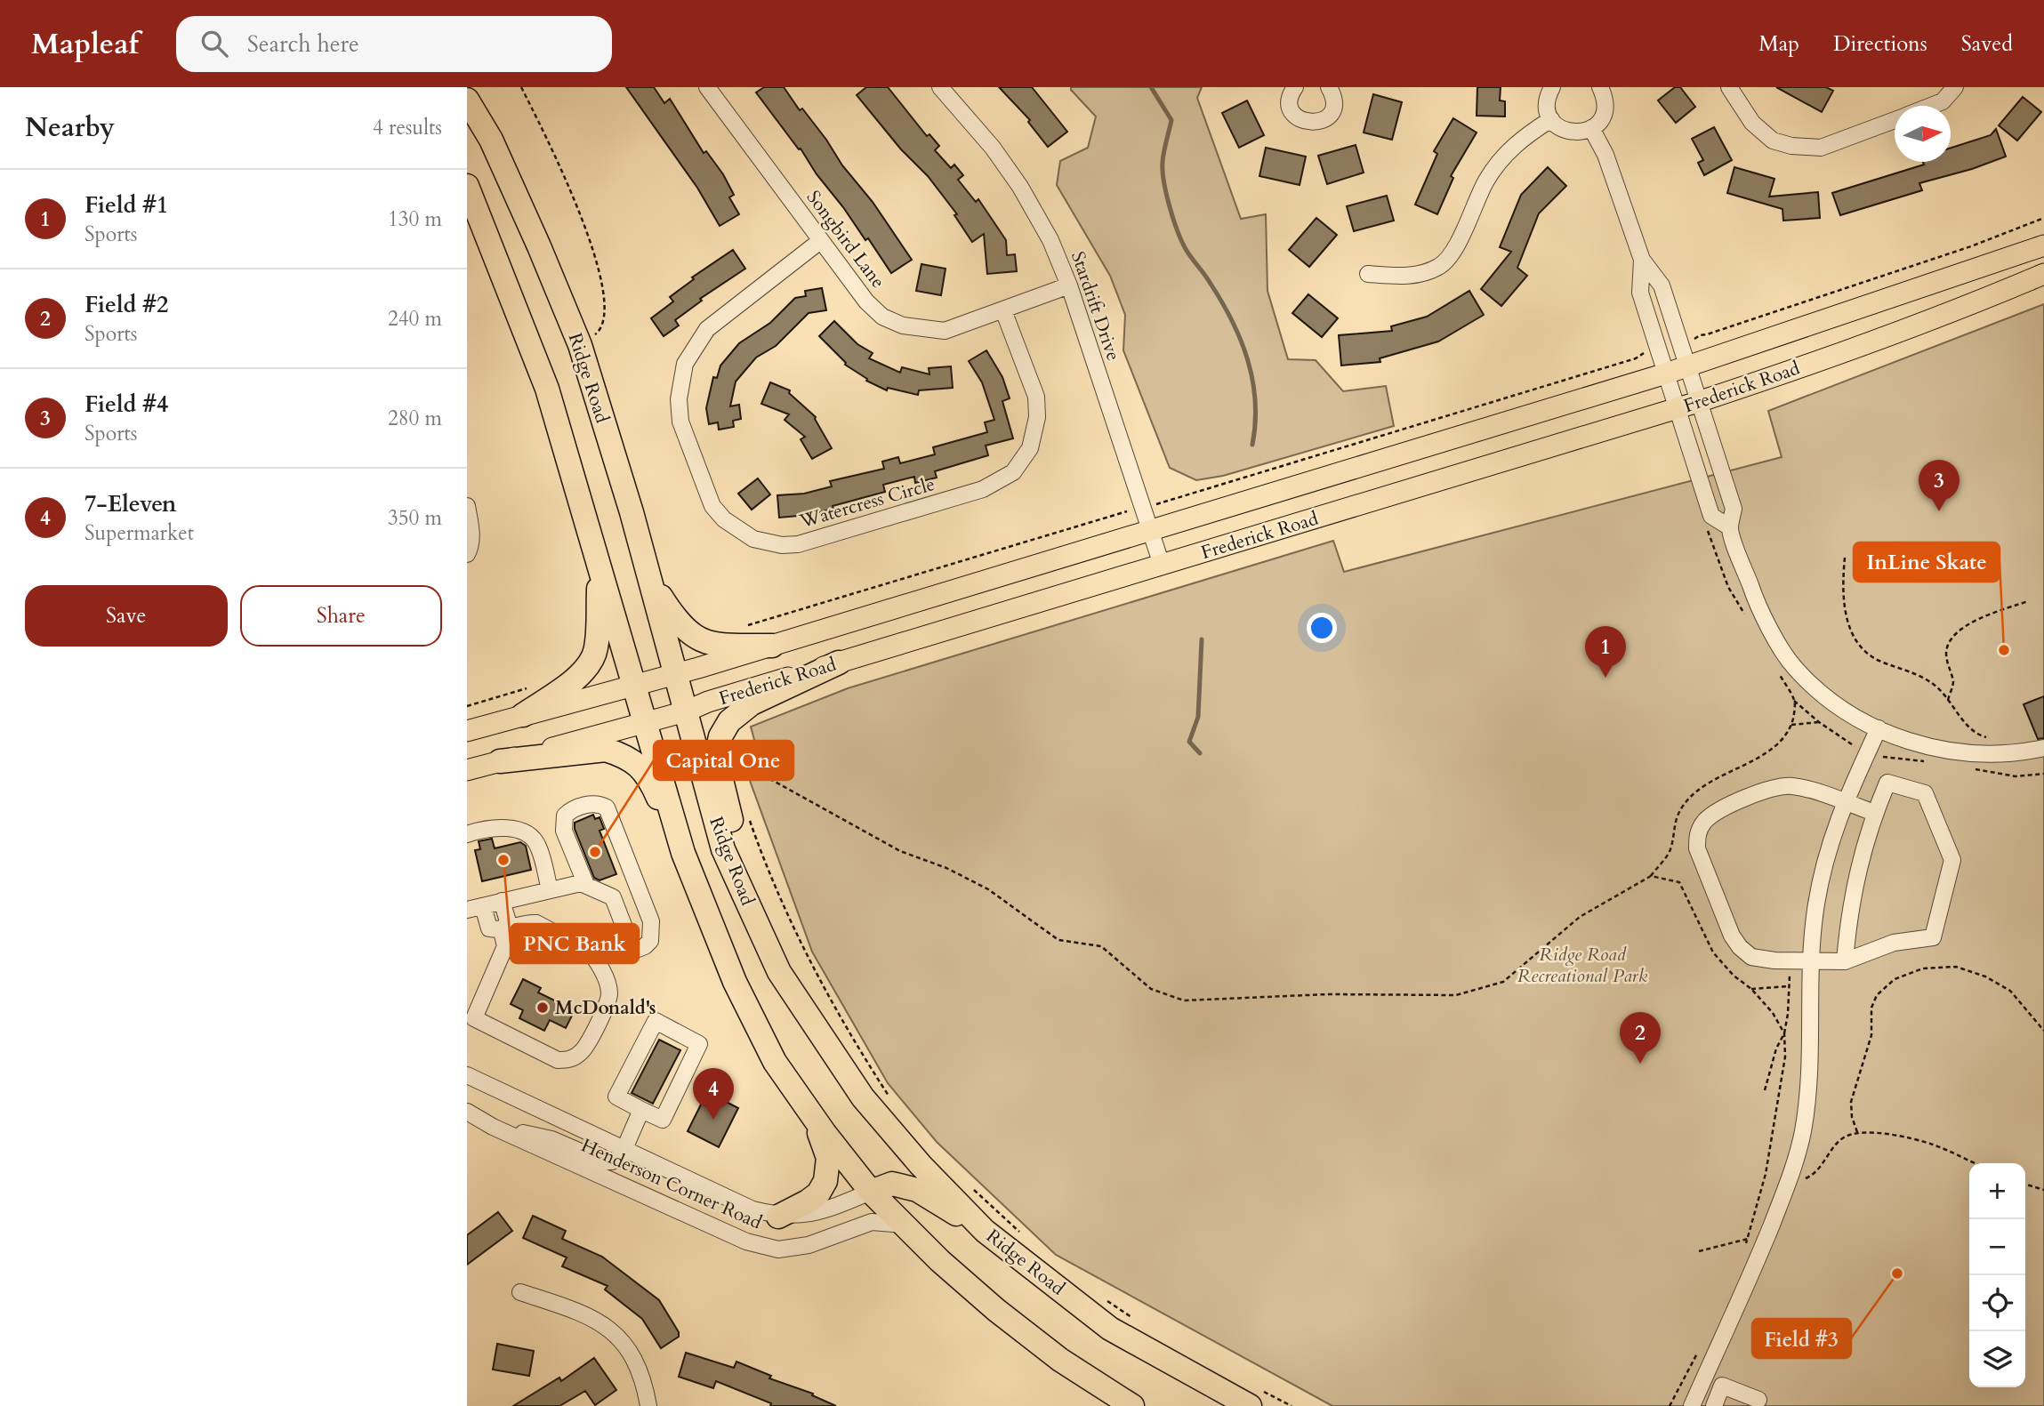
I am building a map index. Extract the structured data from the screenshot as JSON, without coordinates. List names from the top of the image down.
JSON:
{
  "streets": {
    "highway": ["Ridge Road"],
    "main road": ["Frederick Road"],
    "street": [
      "Songbird Lane",
      "Stardrift Drive",
      "Watercress Circle",
      "Henderson Corner Road"
    ]
  },
  "crossings": [
    ["Songbird Lane", "Stardrift Drive"],
    ["Songbird Lane", "Watercress Circle"],
    ["Stardrift Drive", "Frederick Road"],
    ["Ridge Road", "Frederick Road"]
  ],
  "parks": ["Ridge Road Recreational Park"],
  "places": [
    "InLine Skate",
    "Capital One",
    "PNC Bank",
    "McDonald's",
    "Field #3"
  ],
  "north": "right",
  "page": {
    "header": "Mapleaf",
    "search": "Search here",
    "nav": ["Map", "Directions", "Saved"],
    "heading": ["Nearby", "4 results"],
    "list": [
      {
        "mark": "1",
        "name": "Field #1",
        "note": "Sports",
        "value": "130 m"
      },
      {
        "mark": "2",
        "name": "Field #2",
        "note": "Sports",
        "value": "240 m"
      },
      {
        "mark": "3",
        "name": "Field #4",
        "note": "Sports",
        "value": "280 m"
      },
      {
        "mark": "4",
        "name": "7-Eleven",
        "note": "Supermarket",
        "value": "350 m"
      }
    ],
    "pins": [
      "3",
      "1",
      "2",
      "4"
    ],
    "buttons": ["Save", "Share"],
    "map_buttons": ["+", "−"]
  }
}
